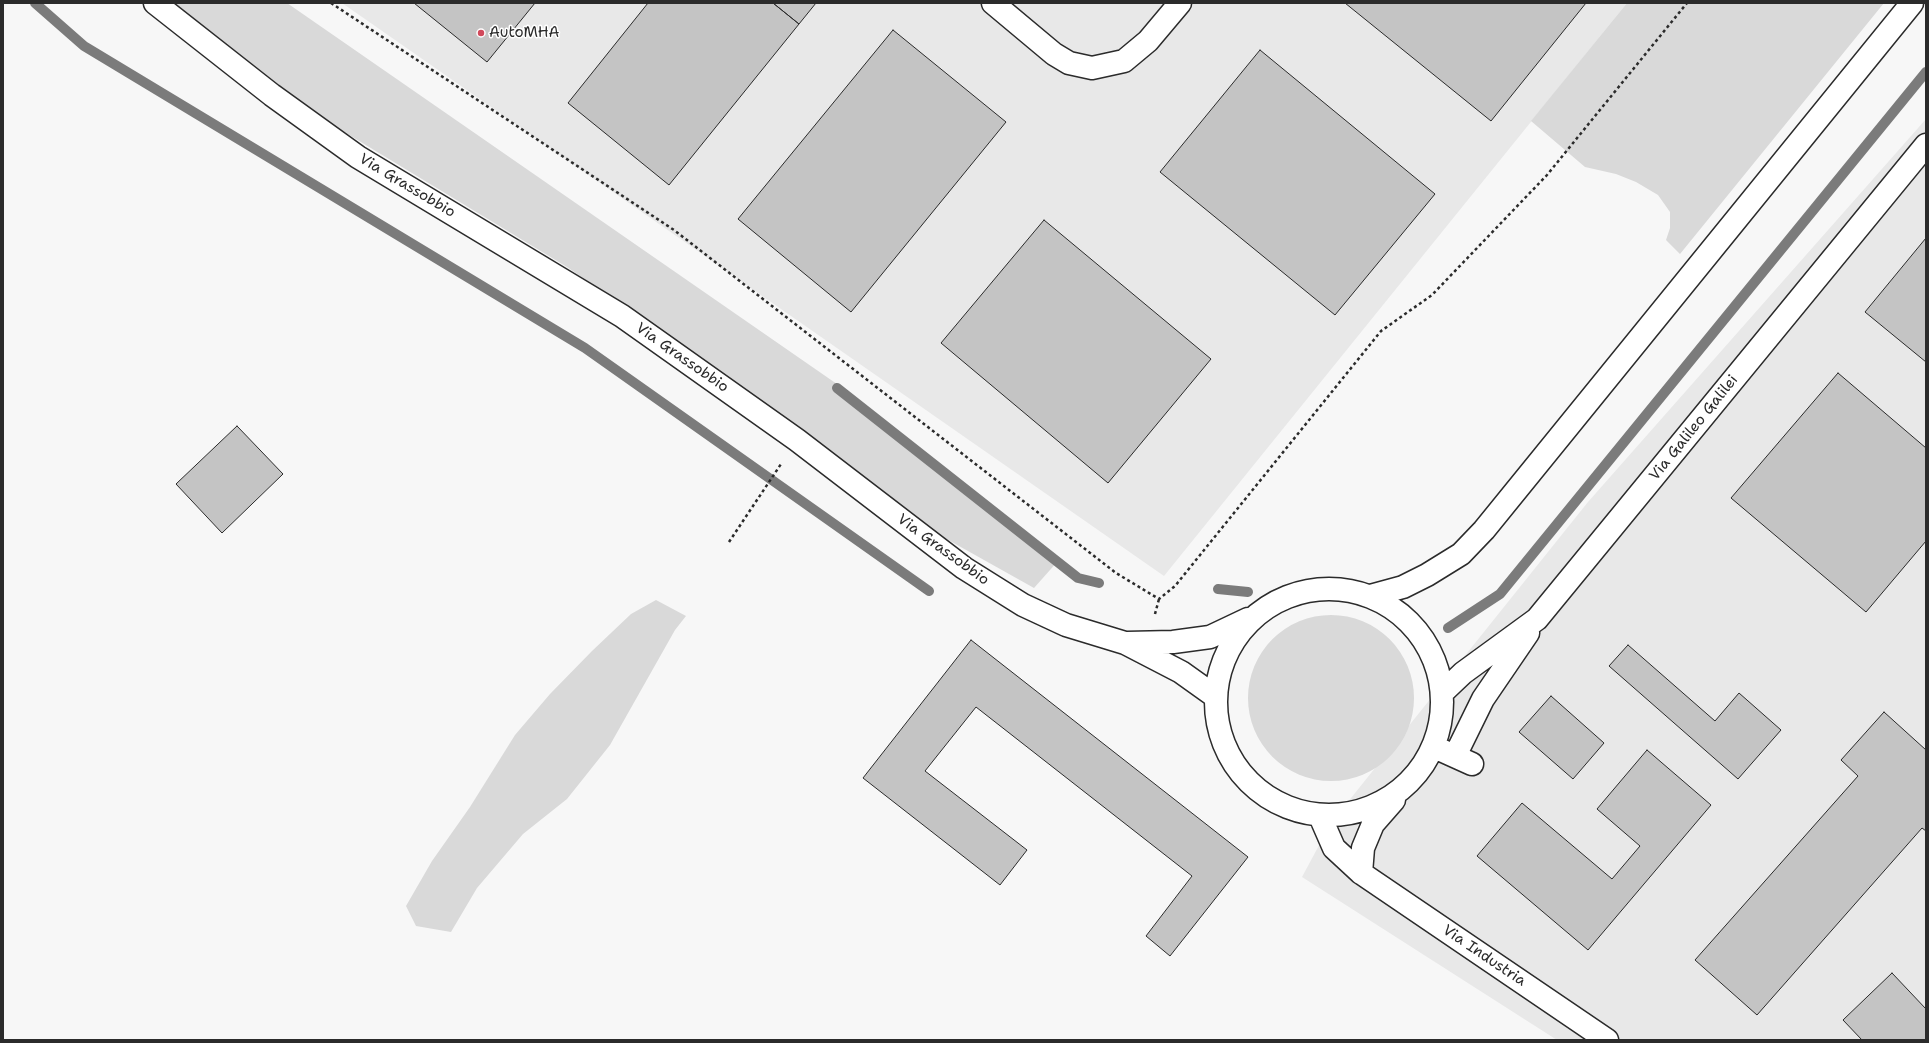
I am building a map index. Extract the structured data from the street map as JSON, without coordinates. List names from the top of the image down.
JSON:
{
  "streets": {
    "street": ["Via Grassobbio", "Via Galileo Galilei", "Via Industria"]
  },
  "places": ["AutoMHA"]
}
